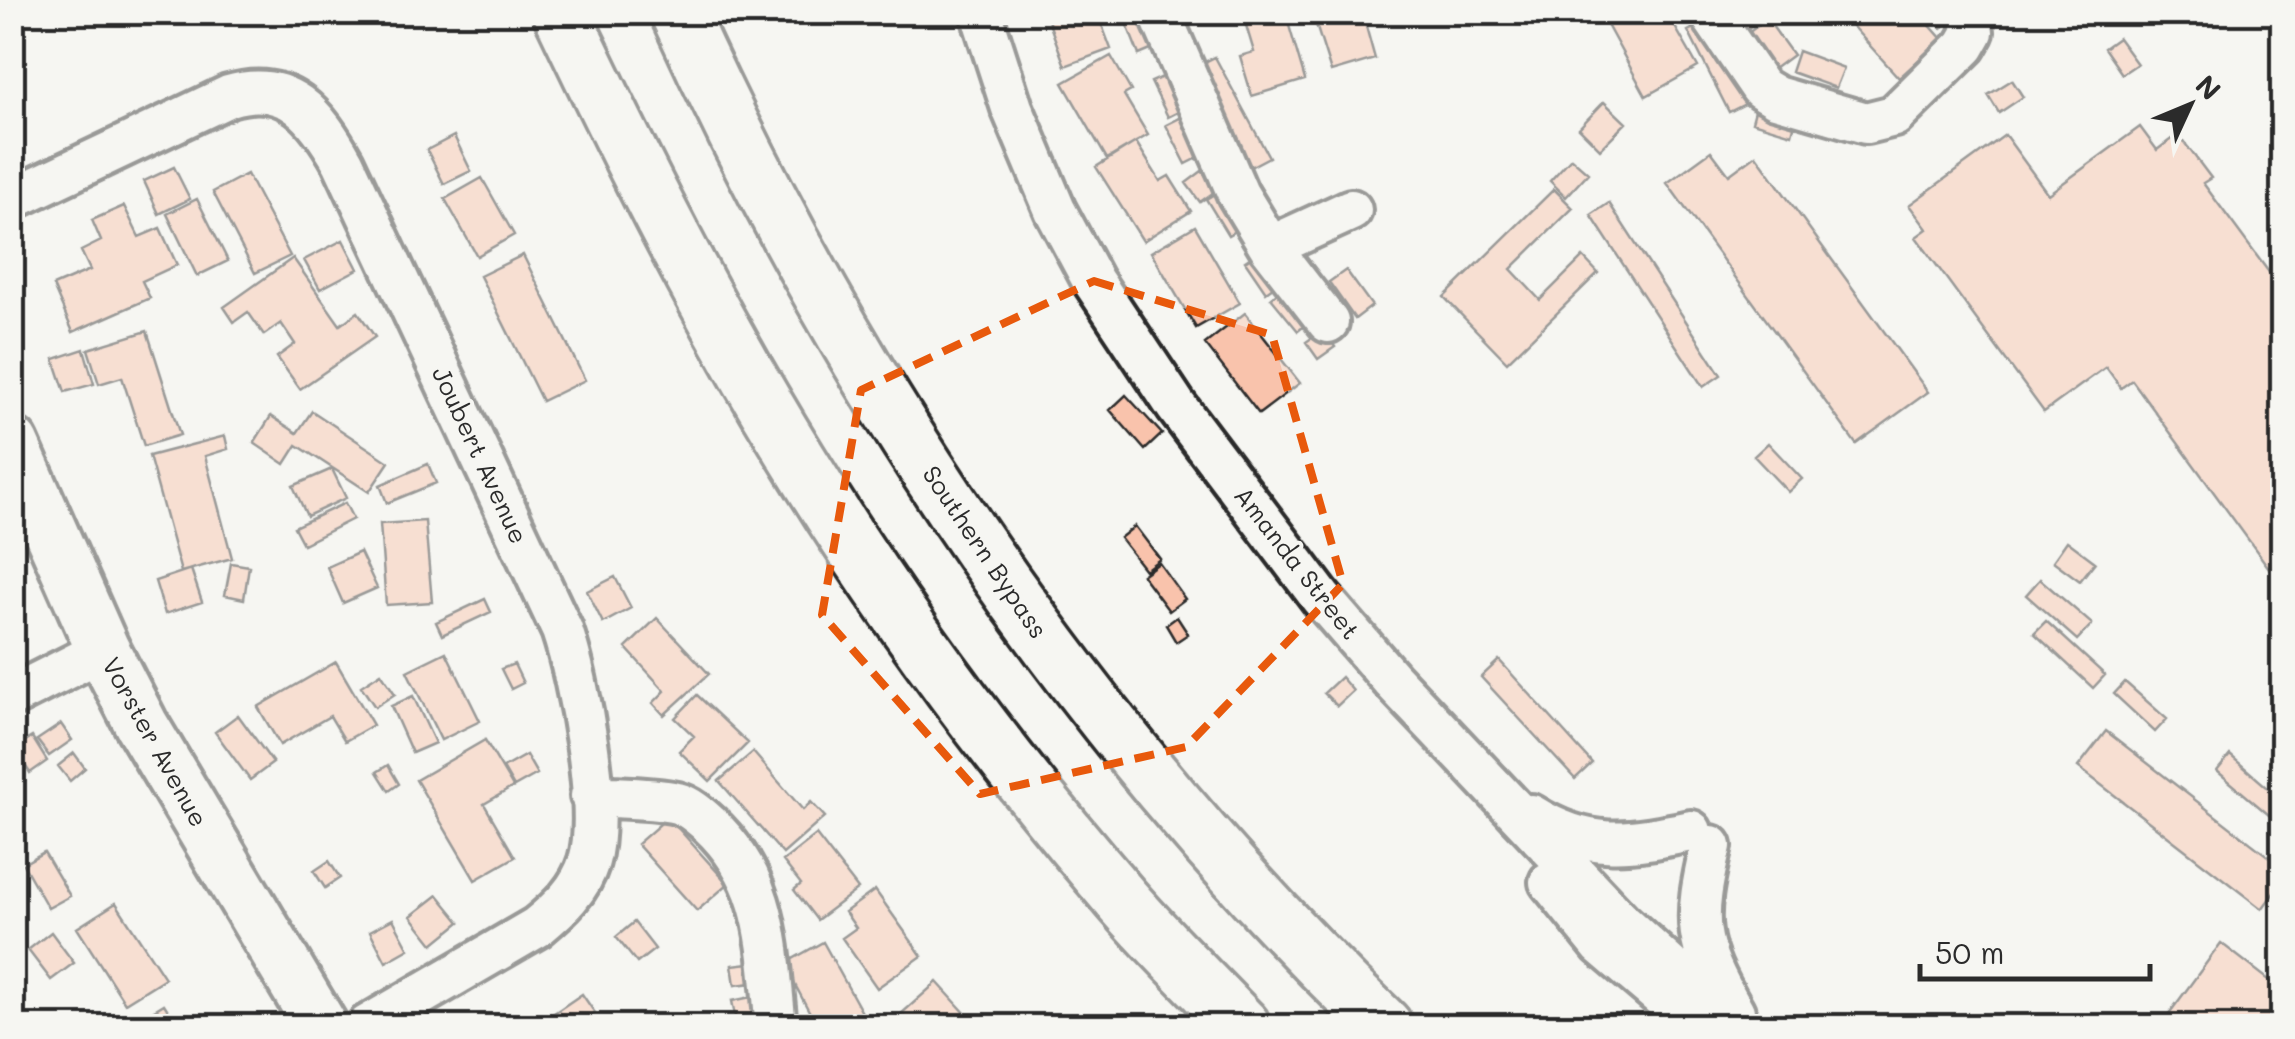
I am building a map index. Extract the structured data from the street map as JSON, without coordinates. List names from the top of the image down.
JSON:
{
  "streets": {
    "highway": ["Southern Bypass"],
    "main road": ["Vorster Avenue"],
    "street": ["Joubert Avenue", "Amanda Street"]
  },
  "scale_bar": "50 m",
  "north": "top right"
}
